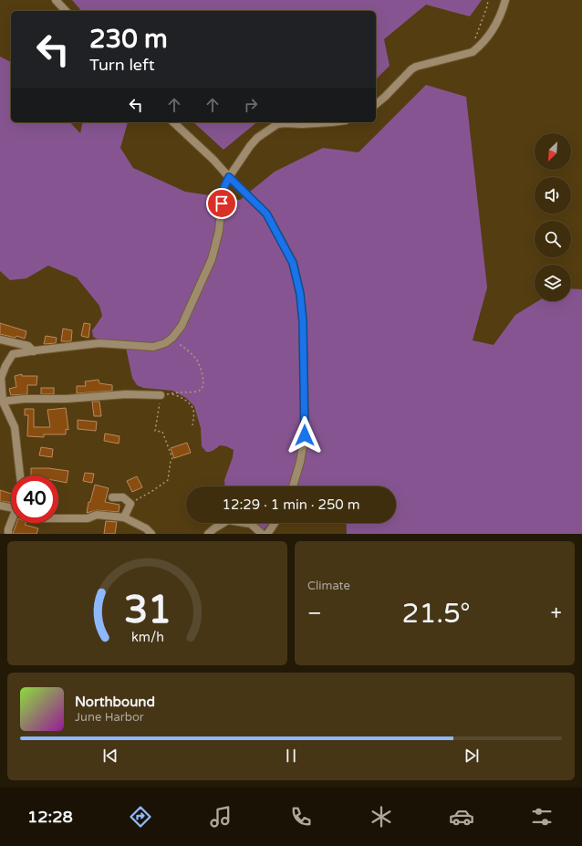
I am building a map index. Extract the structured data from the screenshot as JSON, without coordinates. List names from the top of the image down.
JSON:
{
  "north": "bottom left",
  "page": {
    "turn": ["230 m", "Turn left"],
    "limit": "40",
    "trip": "12:29 · 1 min · 250 m",
    "tile": "Climate",
    "heat": ["−", "21.5°", "+"],
    "song": ["Northbound", "June Harbor"],
    "tabs": "12:28",
    "gauge": ["31", "km/h"]
  }
}
